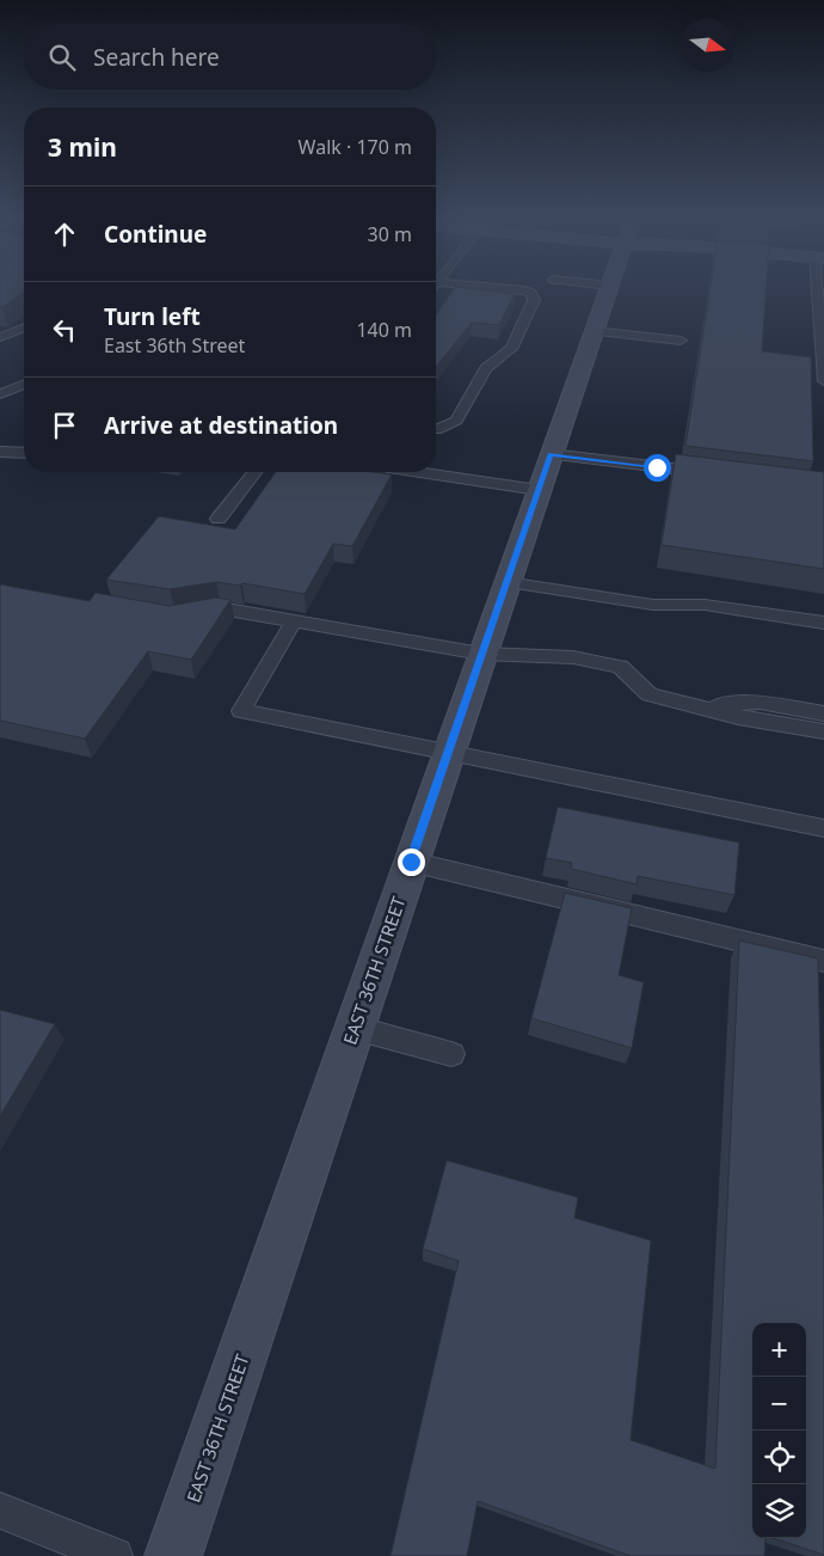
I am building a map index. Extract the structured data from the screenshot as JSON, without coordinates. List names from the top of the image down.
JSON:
{
  "streets": {
    "main road": ["EAST 36TH STREET"]
  },
  "north": "right",
  "page": {
    "search": "Search here",
    "heading": ["3 min", "Walk · 170 m"],
    "list": [
      ["Continue", "30 m"],
      ["Turn left", "East 36th Street", "140 m"],
      "Arrive at destination"
    ],
    "map_buttons": ["+", "−"]
  }
}
